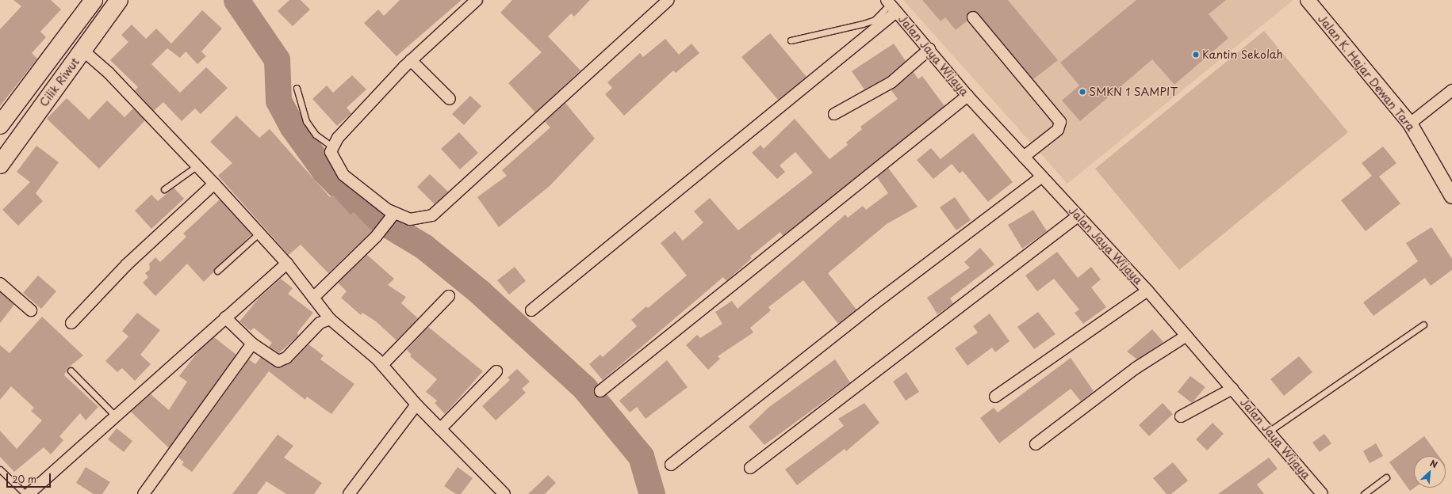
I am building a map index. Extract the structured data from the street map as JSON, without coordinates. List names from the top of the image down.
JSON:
{
  "streets": {
    "main road": ["Cilik Riwut"],
    "street": ["Jalan Jaya Wijaya", "Jalan K. Hajar Dewan Tara"]
  },
  "places": ["Kantin Sekolah", "SMKN 1 SAMPIT"],
  "scale_bar": "20 m",
  "north": "top right"
}
